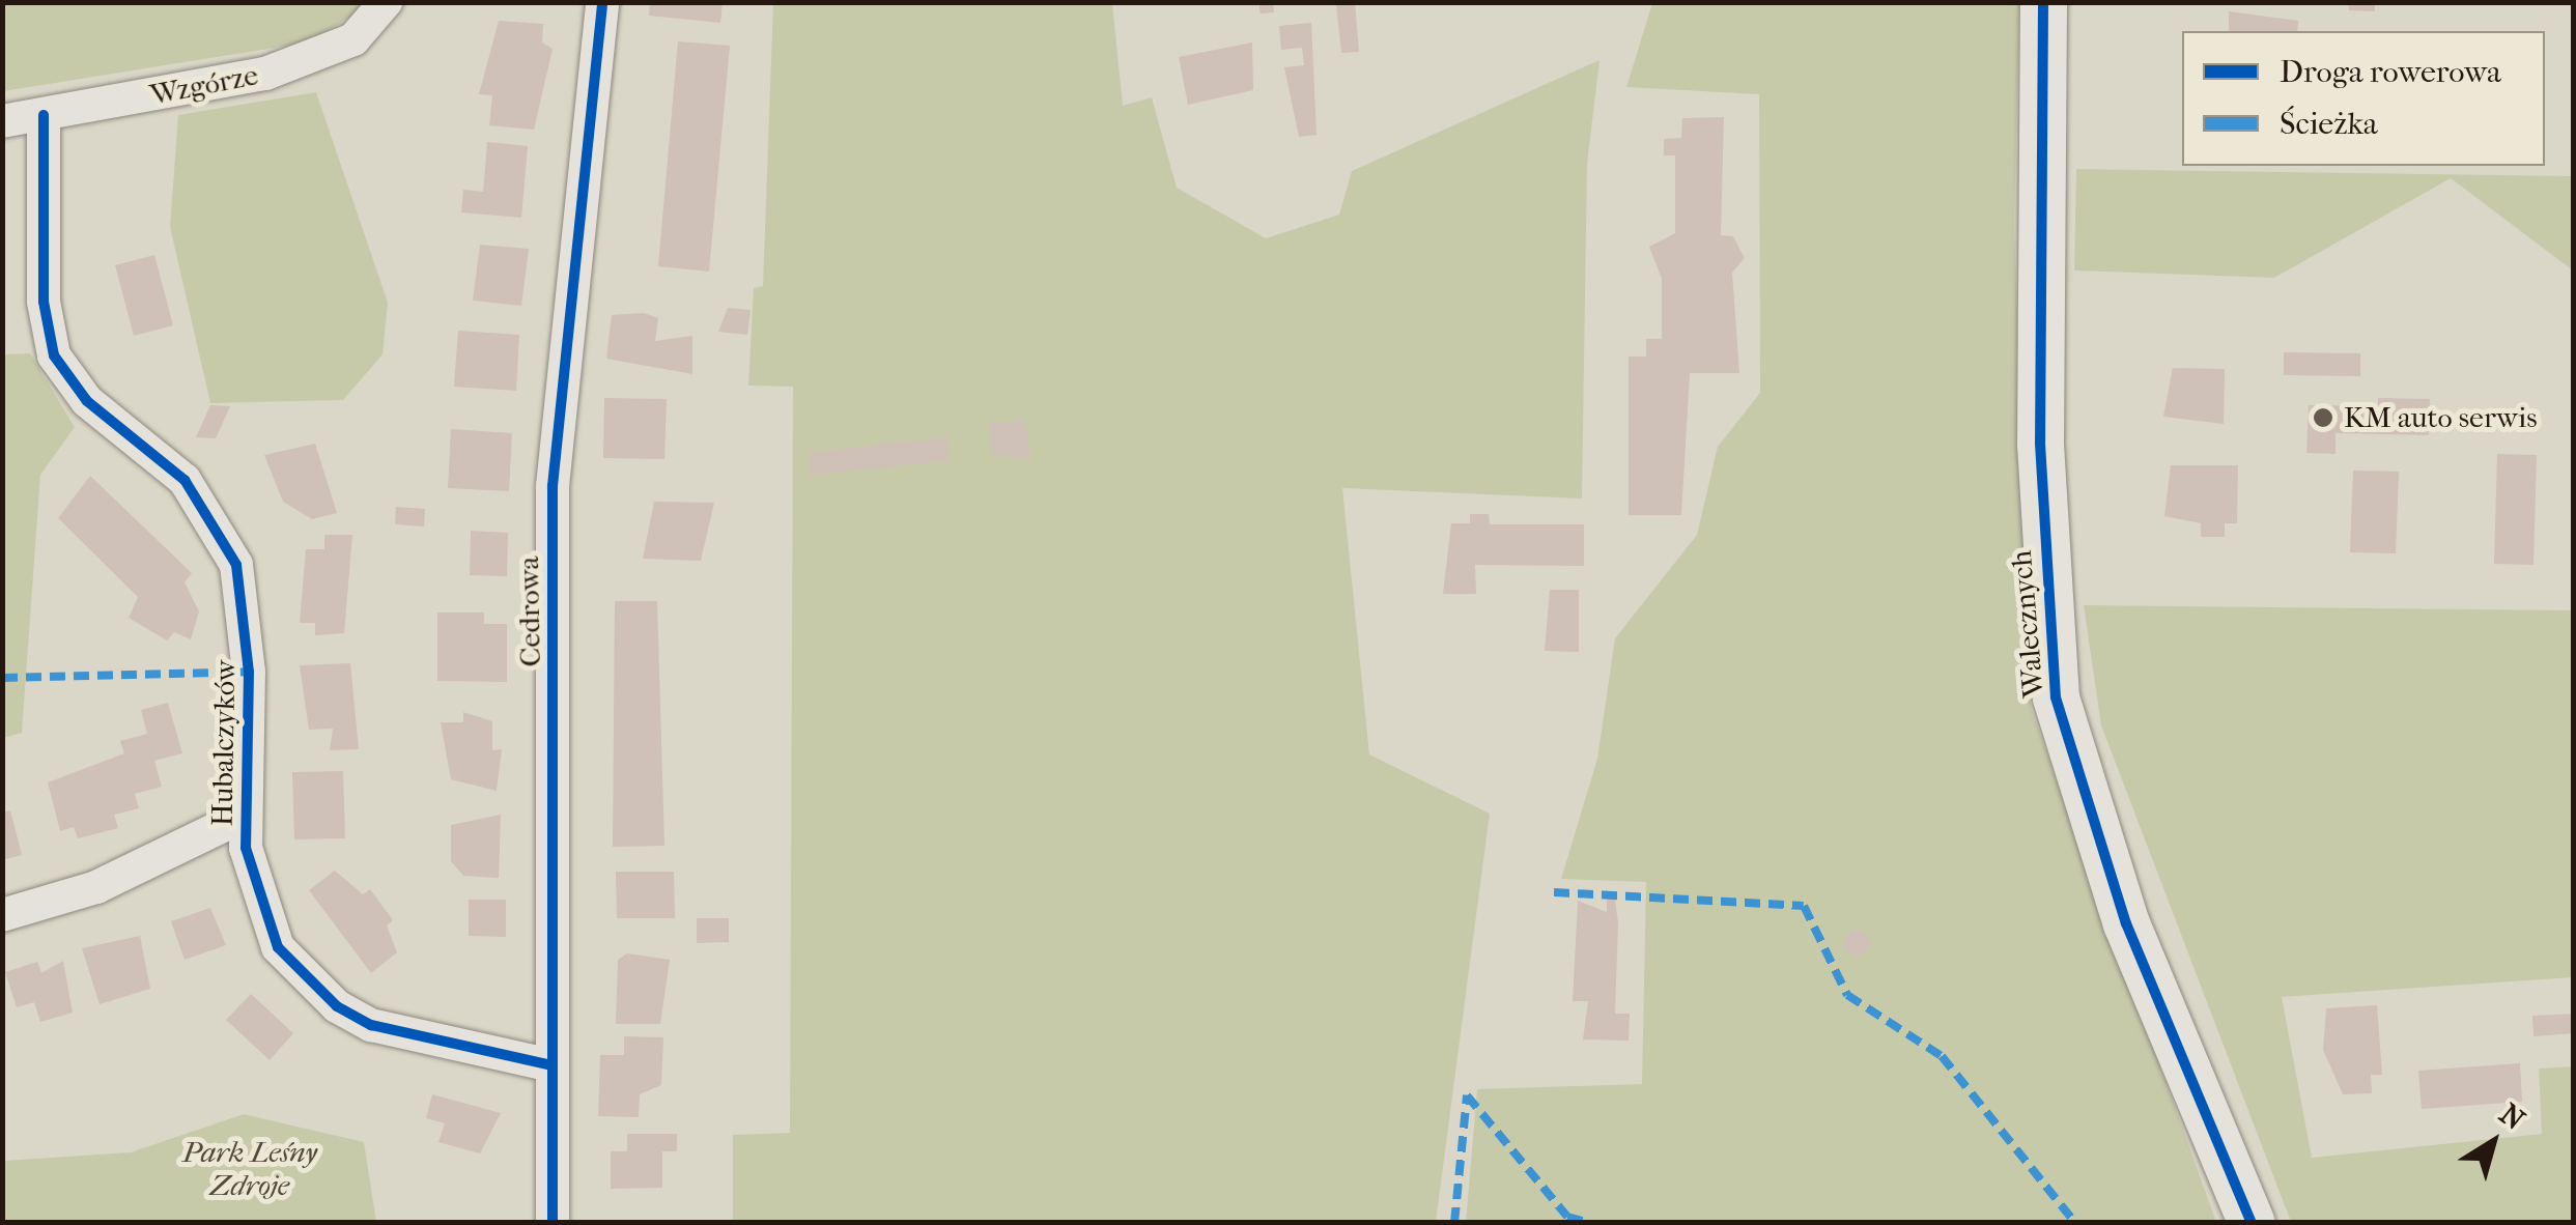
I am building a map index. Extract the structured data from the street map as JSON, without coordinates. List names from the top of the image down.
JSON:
{
  "streets": {
    "street": [
      "Wzgórze",
      "Cedrowa",
      "Walecznych",
      "Hubalczyków"
    ]
  },
  "crossings": [
    ["Wzgórze", "Hubalczyków"],
    ["Cedrowa", "Hubalczyków"]
  ],
  "parks": ["Park Leśny Zdroje"],
  "places": ["KM auto serwis"],
  "legend": ["Droga rowerowa", "Ścieżka"],
  "north": "top right"
}
